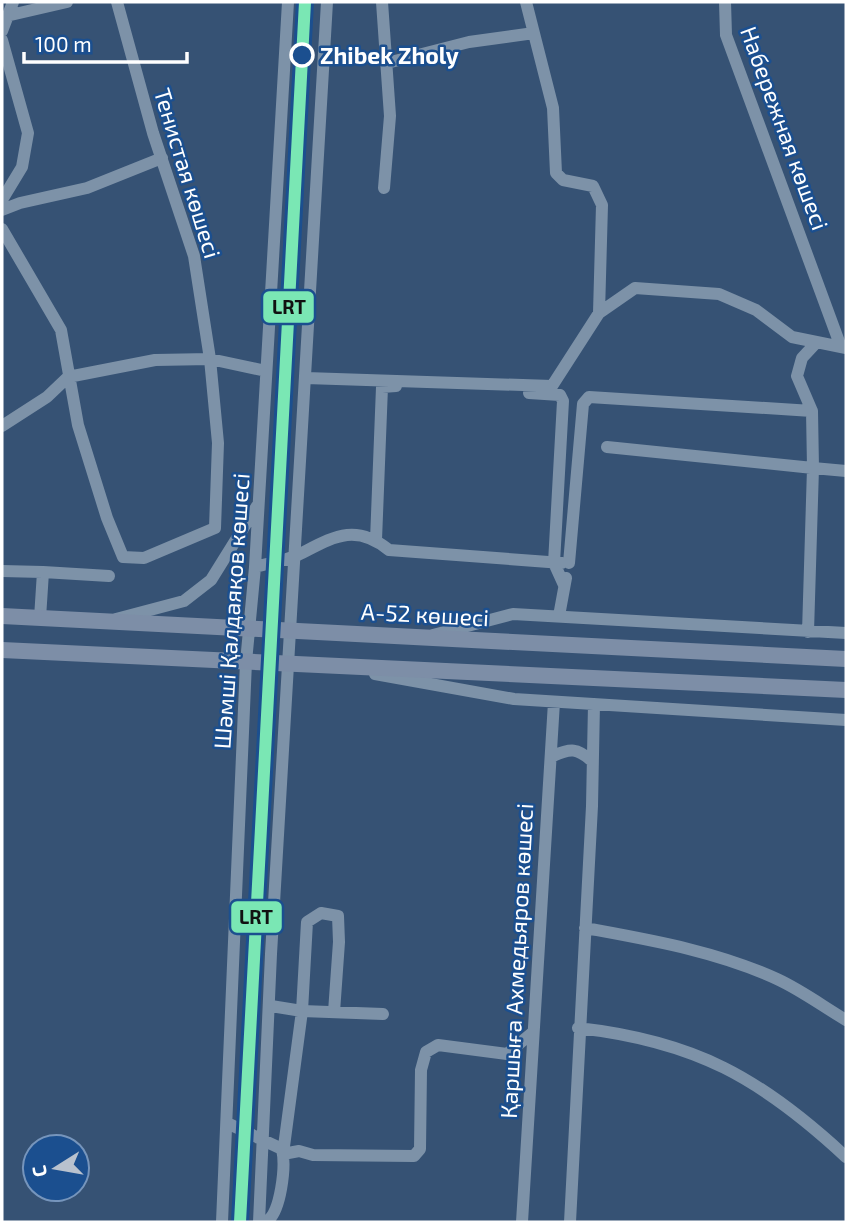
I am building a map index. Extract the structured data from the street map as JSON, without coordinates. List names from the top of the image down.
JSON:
{
  "streets": {
    "main road": ["А-52 көшесі"],
    "street": [
      "Набережная көшесі",
      "Тенистая көшесі",
      "Шәмші Қалдаяқов көшесі",
      "Қаршыға Ахмедьяров көшесі"
    ]
  },
  "crossings": [
    ["Шәмші Қалдаяқов көшесі", "А-52 көшесі"]
  ],
  "places": ["Zhibek Zholy"],
  "lines": ["transit line LRT"],
  "scale_bar": "100 m",
  "north": "left"
}
